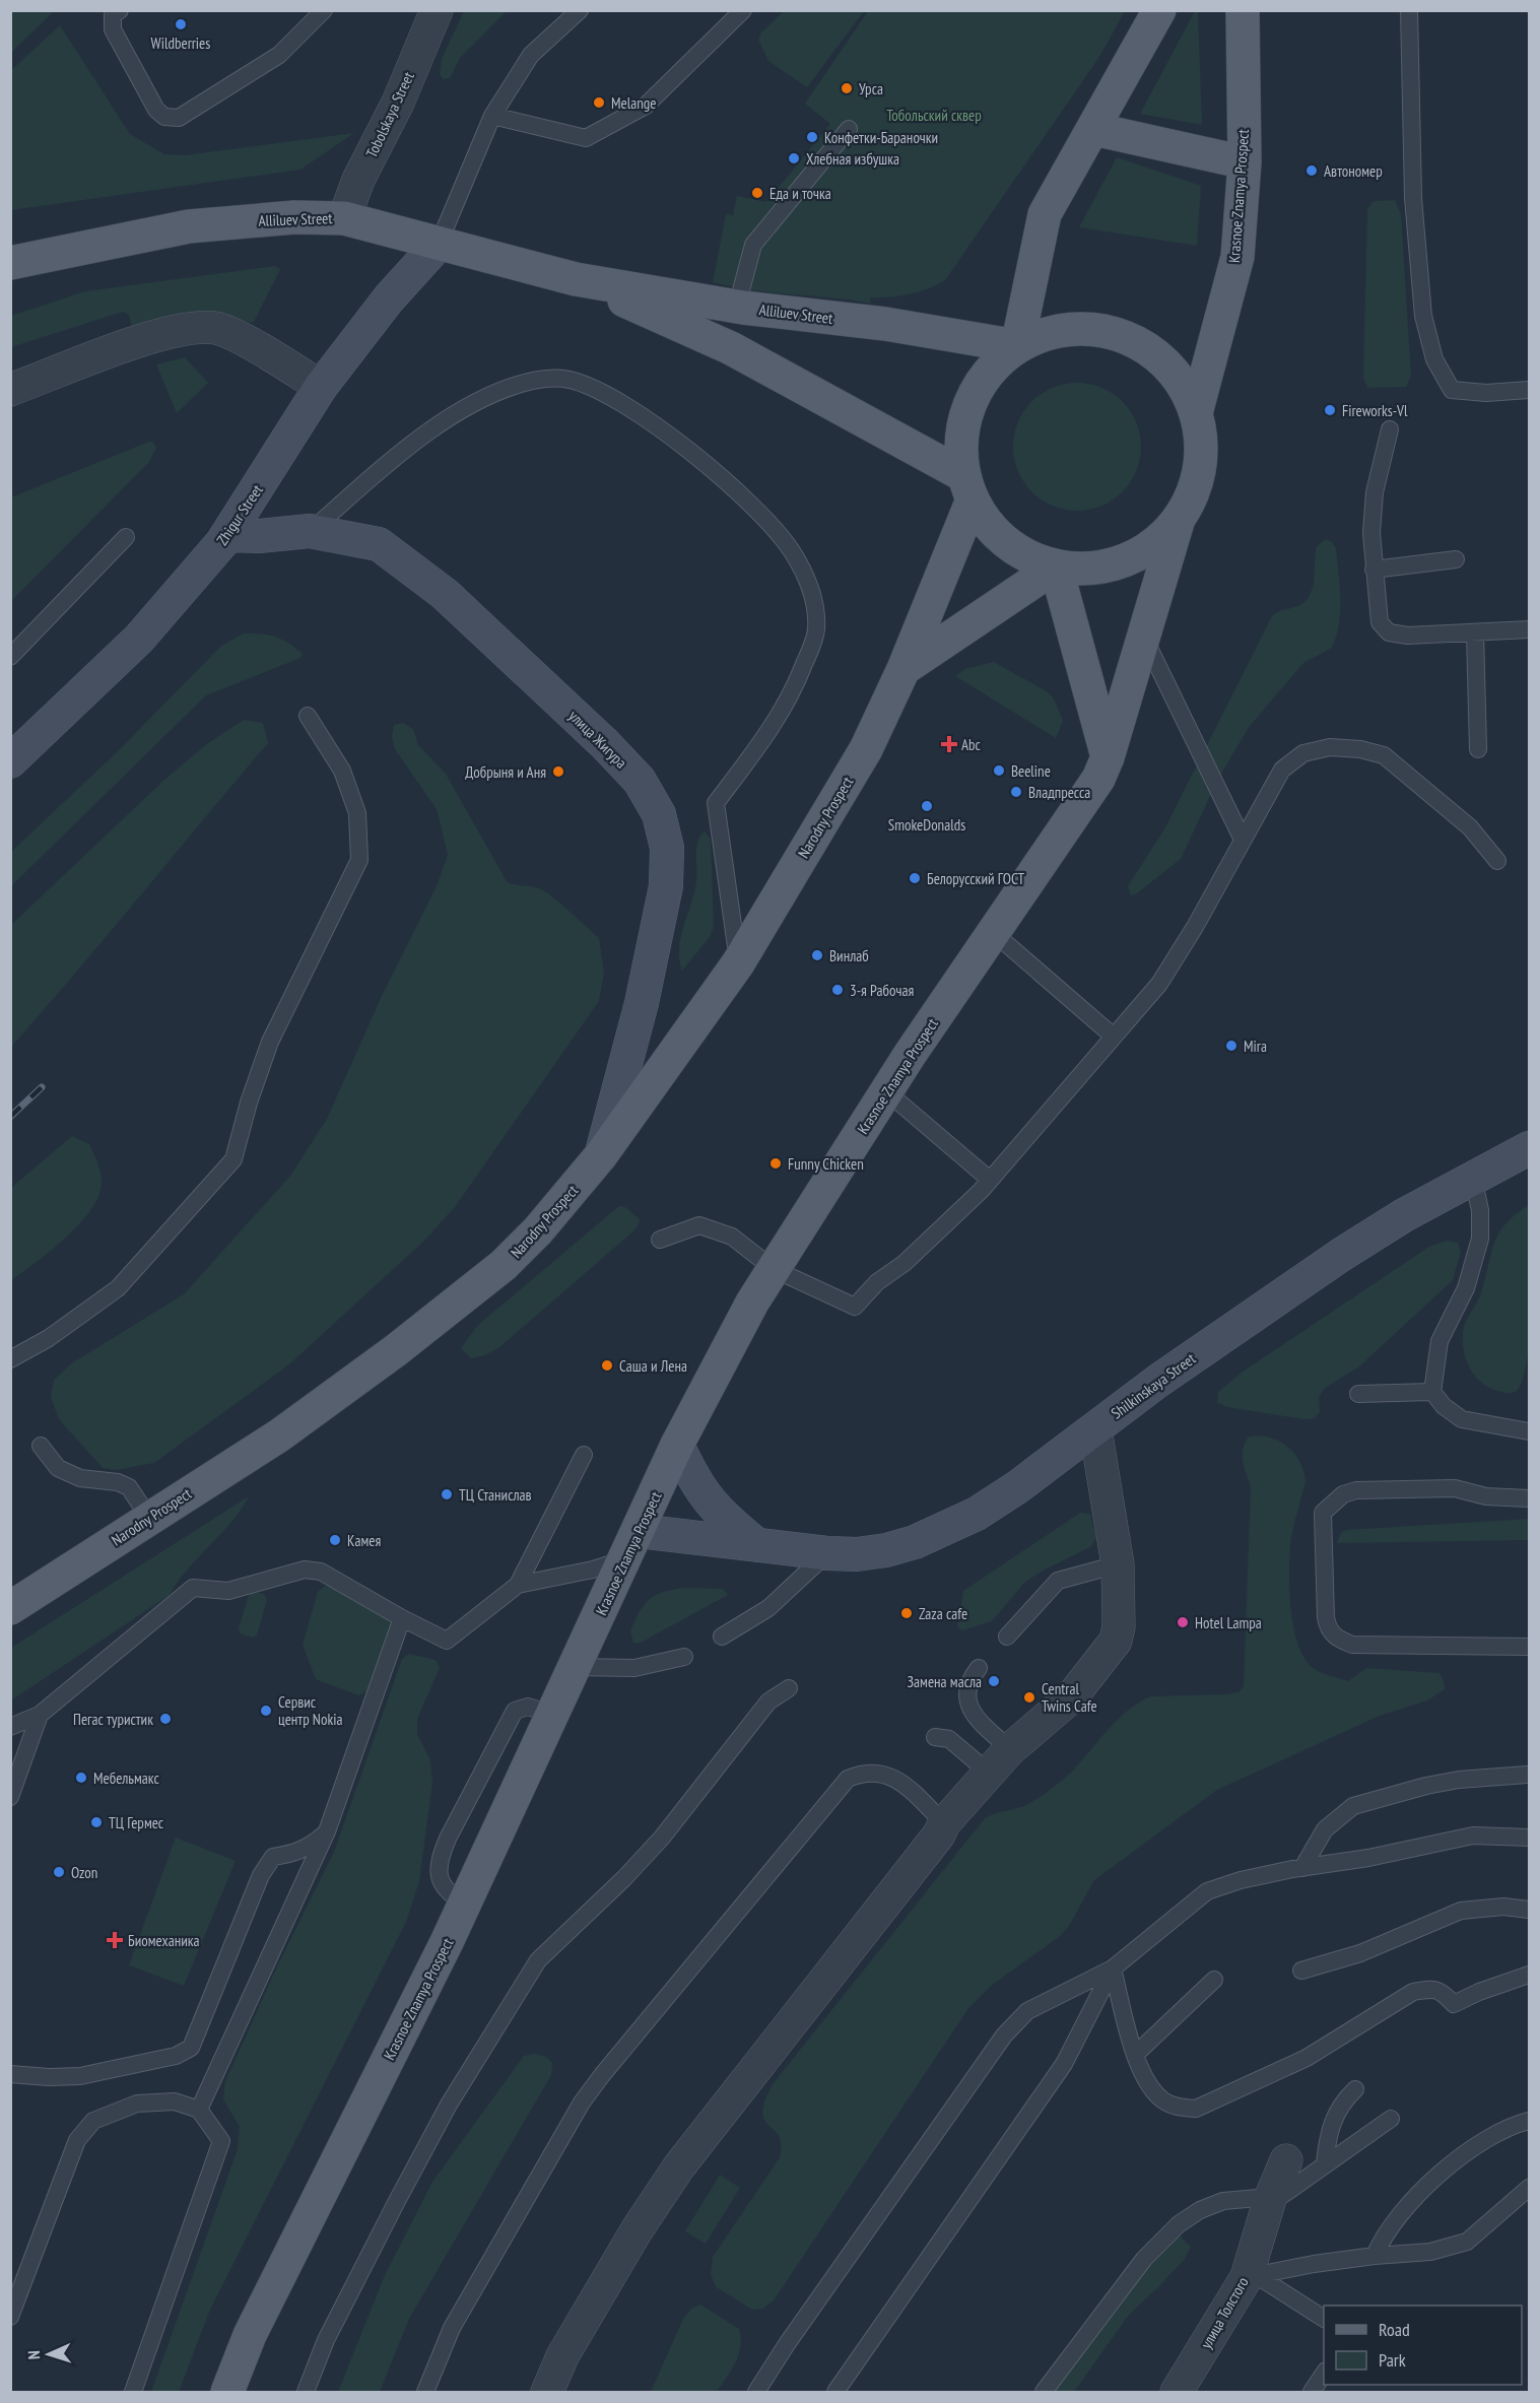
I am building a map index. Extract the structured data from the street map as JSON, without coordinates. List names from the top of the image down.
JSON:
{
  "streets": {
    "main road": [
      "Krasnoe Znamya Prospect",
      "Alliluev Street",
      "Zhigur Street",
      "улица Жигура",
      "Narodny Prospect",
      "Shilkinskaya Street"
    ],
    "street": ["Tobolskaya Street", "улица Толстого"]
  },
  "crossings": [
    ["Tobolskaya Street", "Alliluev Street"],
    ["Krasnoe Znamya Prospect", "Shilkinskaya Street"],
    ["Alliluev Street", "Zhigur Street"],
    ["Alliluev Street", "Narodny Prospect"],
    ["Zhigur Street", "улица Жигура"],
    ["улица Жигура", "Narodny Prospect"]
  ],
  "parks": ["Тобольский сквер"],
  "places": {
    "other": [
      "Wildberries",
      "Урса",
      "Melange",
      "Конфетки-Бараночки",
      "Хлебная избушка",
      "Автономер",
      "Еда и точка",
      "Fireworks-Vl",
      "Beeline",
      "Добрыня и Аня",
      "Владпресса",
      "SmokeDonalds",
      "Белорусский ГОСТ",
      "Винлаб",
      "3-я Рабочая",
      "Mira",
      "Funny Chicken",
      "Саша и Лена",
      "ТЦ Станислав",
      "Камея",
      "Zaza cafe",
      "Hotel Lampa",
      "Замена масла",
      "Central Twins Cafe",
      "Сервис центр Nokia",
      "Пегас туристик",
      "Мебельмакс",
      "ТЦ Гермес",
      "Ozon"
    ],
    "health": ["Abc", "Биомеханика"]
  },
  "legend": ["Road", "Park"],
  "north": "left"
}
